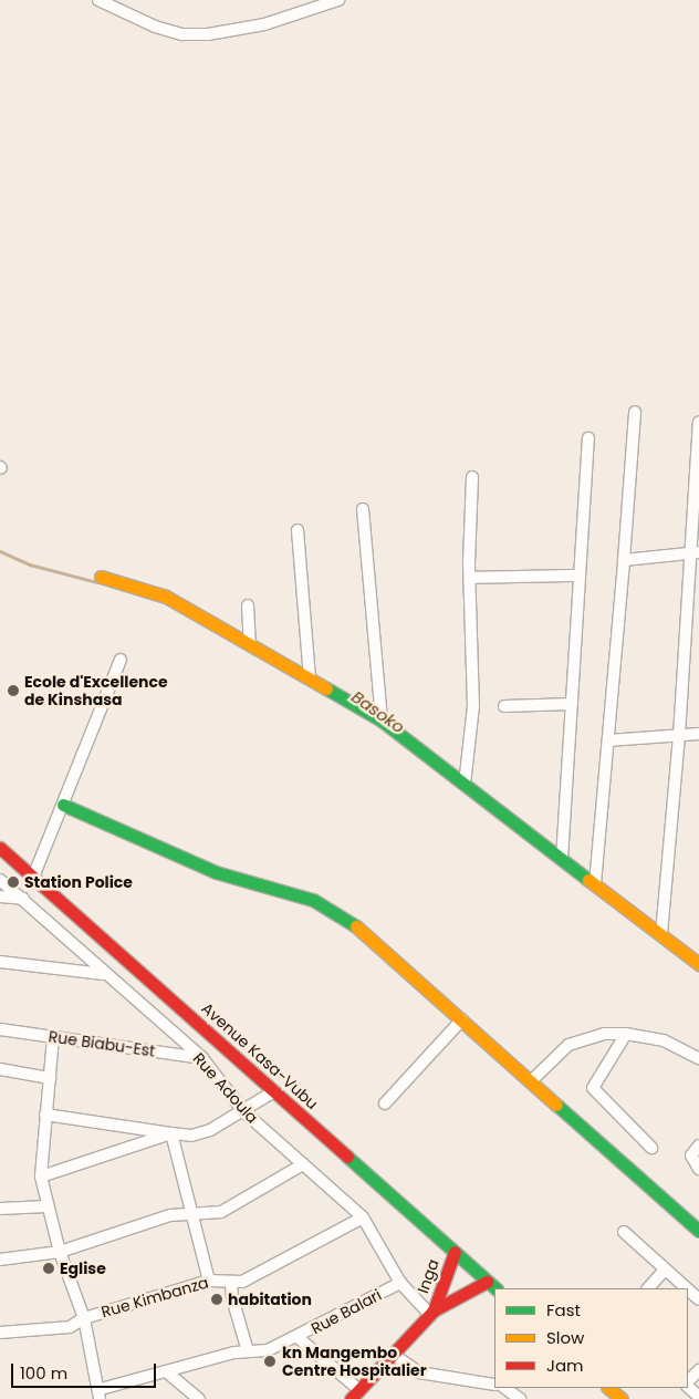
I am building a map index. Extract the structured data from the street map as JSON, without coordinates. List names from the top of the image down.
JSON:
{
  "streets": {
    "street": [
      "Rue Biabu-Est",
      "Avenue Kasa-Vubu",
      "Rue Adoula",
      "Inga",
      "Rue Kimbanza",
      "Rue Balari"
    ]
  },
  "crossings": [
    ["Rue Biabu-Est", "Rue Adoula"],
    ["Avenue Kasa-Vubu", "Inga"],
    ["Rue Adoula", "Inga"],
    ["Rue Adoula", "Rue Kimbanza"],
    ["Rue Adoula", "Rue Balari"]
  ],
  "water": ["Basoko"],
  "places": [
    "Ecole d'Excellence de Kinshasa",
    "Station Police",
    "Eglise",
    "habitation",
    "kn Mangembo Centre Hospitalier"
  ],
  "legend": ["Fast", "Slow", "Jam"],
  "scale_bar": "100 m"
}
